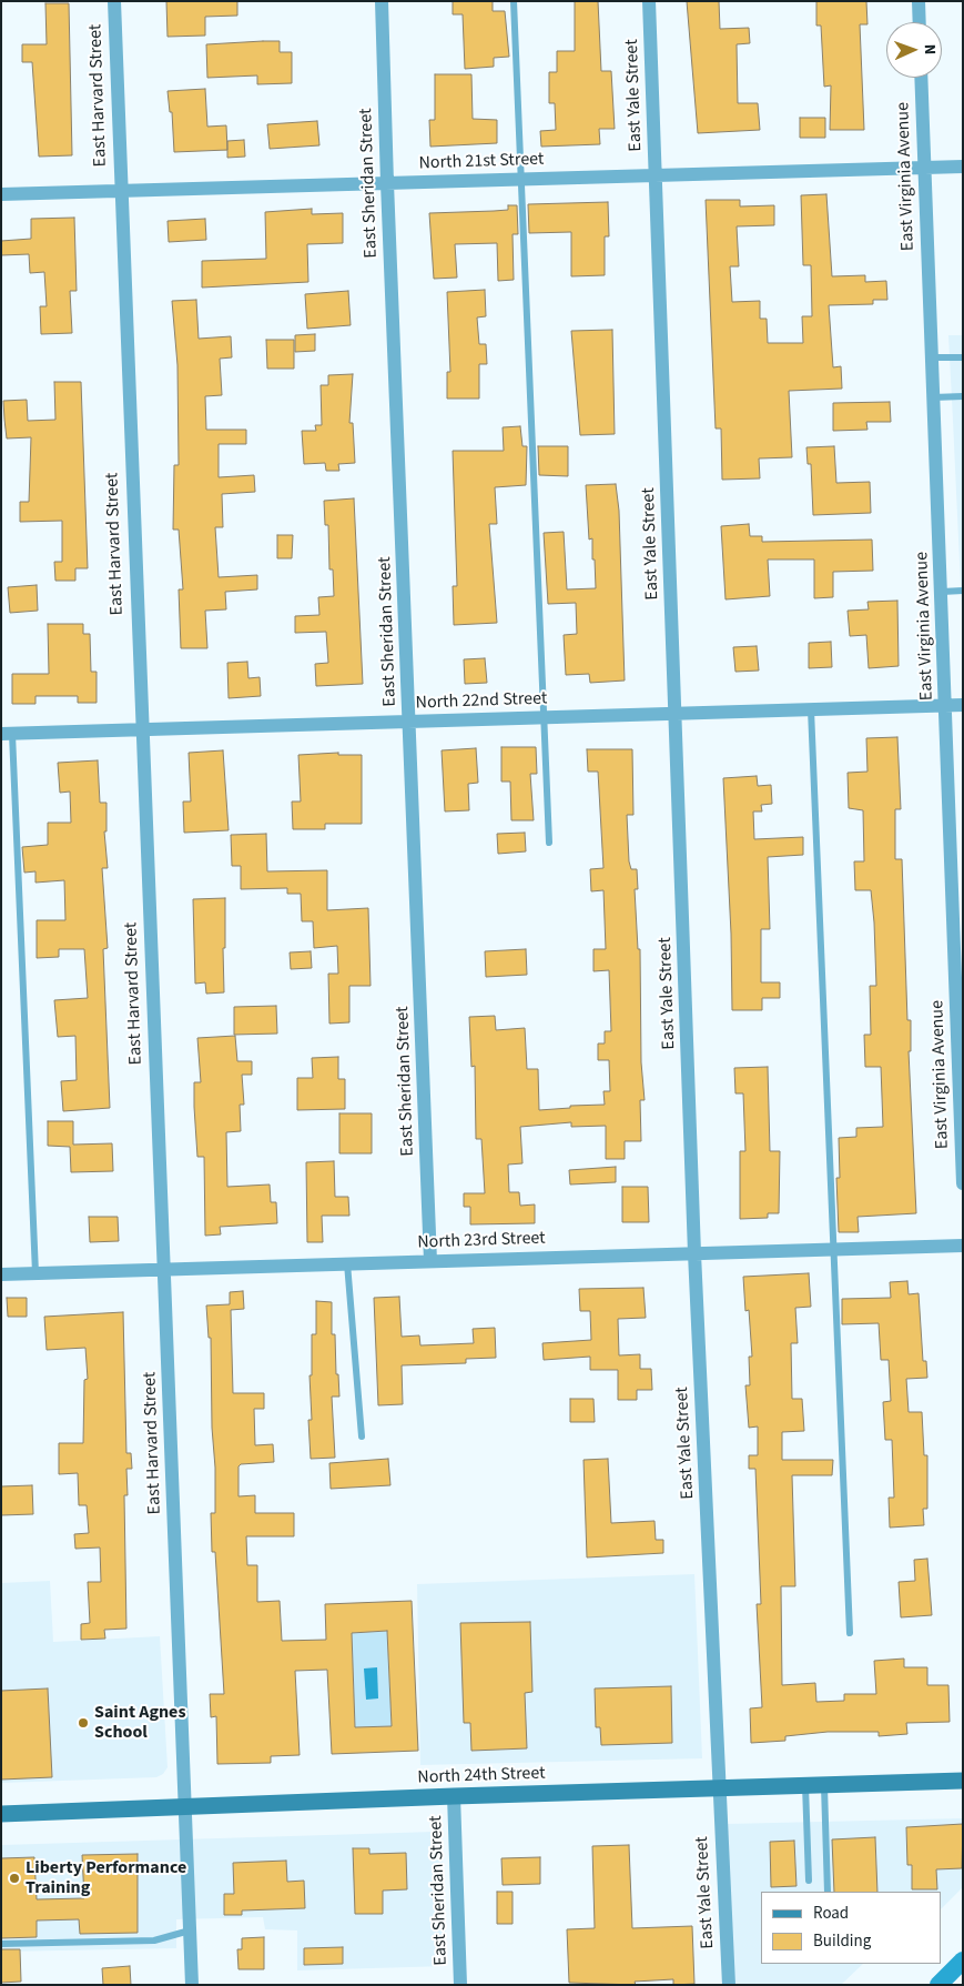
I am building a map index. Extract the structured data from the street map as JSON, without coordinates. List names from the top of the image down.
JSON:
{
  "streets": {
    "main road": ["North 24th Street"],
    "street": [
      "East Harvard Street",
      "East Yale Street",
      "North 21st Street",
      "East Virginia Avenue",
      "East Sheridan Street",
      "North 22nd Street",
      "North 23rd Street"
    ]
  },
  "crossings": [
    ["East Harvard Street", "North 21st Street"],
    ["East Harvard Street", "North 22nd Street"],
    ["East Harvard Street", "North 23rd Street"],
    ["East Harvard Street", "North 24th Street"],
    ["East Yale Street", "North 21st Street"],
    ["East Yale Street", "North 22nd Street"],
    ["East Yale Street", "North 23rd Street"],
    ["East Yale Street", "North 24th Street"],
    ["North 21st Street", "East Virginia Avenue"],
    ["North 21st Street", "East Sheridan Street"],
    ["East Virginia Avenue", "North 22nd Street"],
    ["East Sheridan Street", "North 22nd Street"],
    ["East Sheridan Street", "North 23rd Street"],
    ["East Sheridan Street", "North 24th Street"]
  ],
  "places": ["Saint Agnes School", "Liberty Performance Training"],
  "legend": ["Road", "Building"],
  "north": "right"
}
